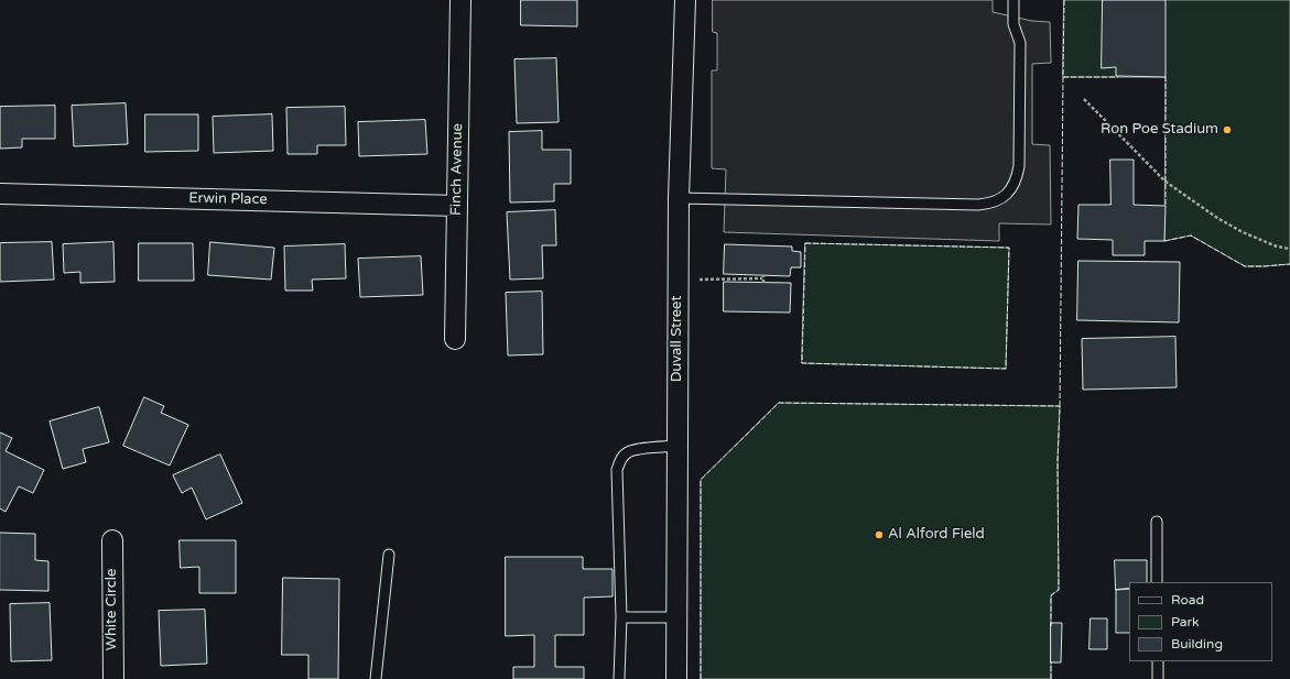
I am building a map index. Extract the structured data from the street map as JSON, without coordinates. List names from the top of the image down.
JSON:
{
  "streets": {
    "street": [
      "Finch Avenue",
      "Erwin Place",
      "Duvall Street",
      "White Circle"
    ]
  },
  "crossings": [
    ["Finch Avenue", "Erwin Place"]
  ],
  "places": ["Ron Poe Stadium", "Al Alford Field"],
  "legend": ["Road", "Park", "Building"]
}
